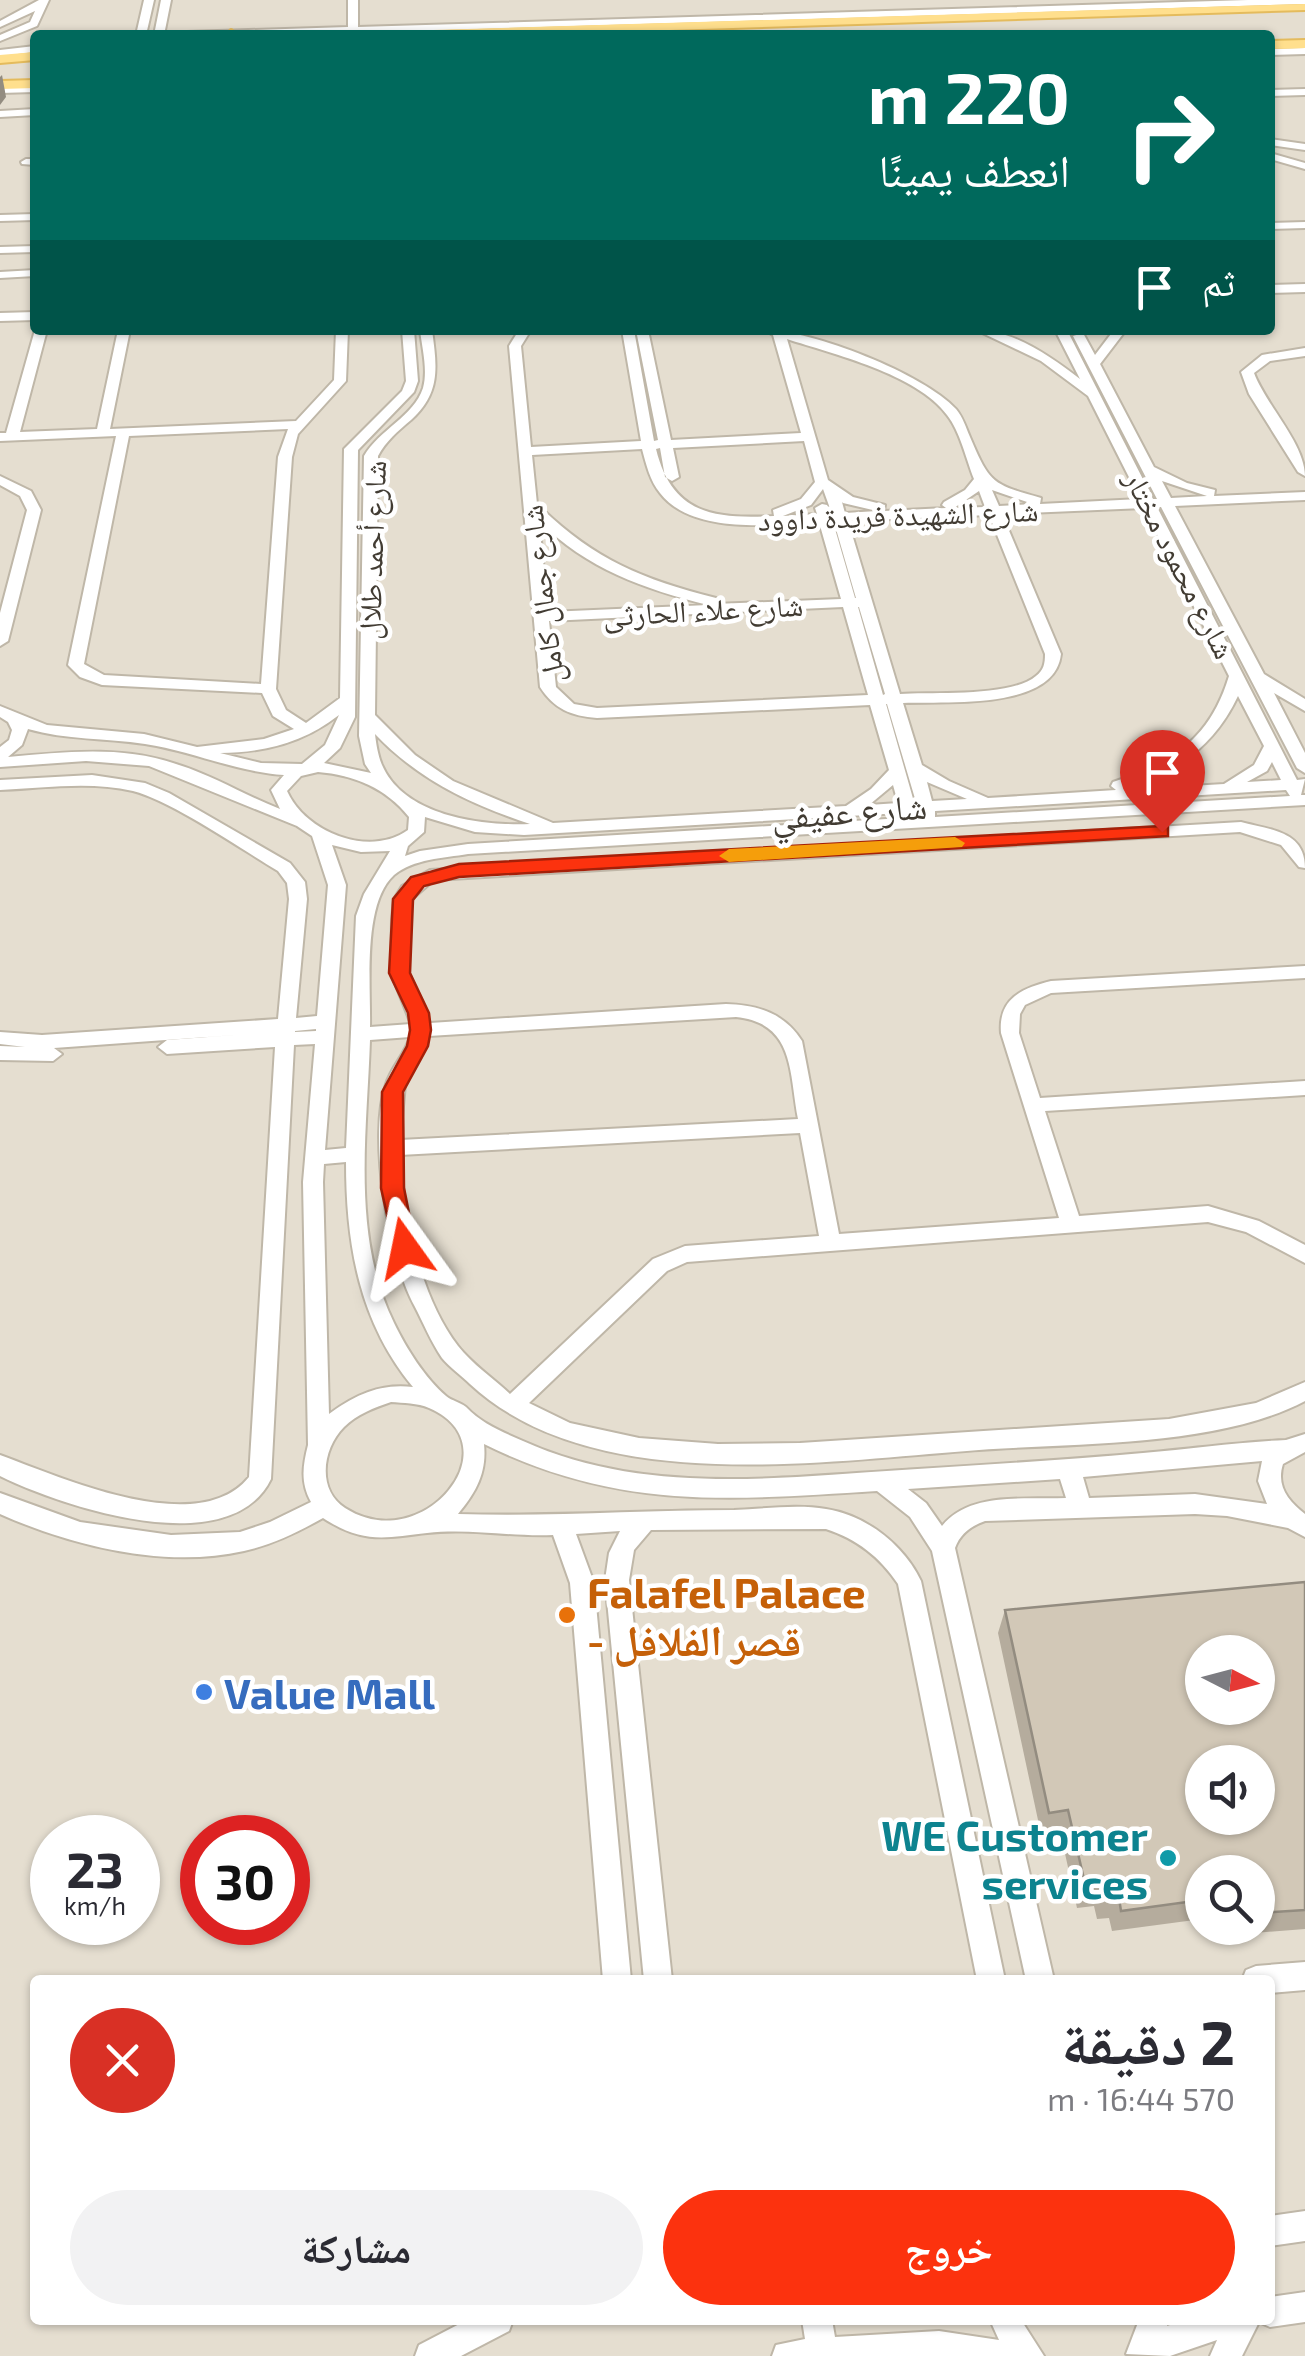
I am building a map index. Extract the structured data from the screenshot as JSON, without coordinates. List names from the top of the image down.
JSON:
{
  "streets": {
    "street": [
      "شارع الشهيدة فريدة داوود",
      "شارع أحمد طلال",
      "شارع محمود مختار",
      "شارع جمال كامل",
      "شارع علاء الحارثى",
      "شارع عفيفي"
    ]
  },
  "crossings": [
    ["شارع الشهيدة فريدة داوود", "شارع محمود مختار"],
    ["شارع الشهيدة فريدة داوود", "شارع جمال كامل"],
    ["شارع الشهيدة فريدة داوود", "شارع علاء الحارثى"],
    ["شارع أحمد طلال", "شارع عفيفي"],
    ["شارع محمود مختار", "شارع عفيفي"],
    ["شارع جمال كامل", "شارع علاء الحارثى"]
  ],
  "places": ["Falafel Palace - قصر الفلافل", "Value Mall", "WE Customer services"],
  "north": "right",
  "page": {
    "turn": ["220 m", "انعطف يمينًا"],
    "then": "ثم",
    "speed": "23 km/h",
    "limit": "30",
    "heading": ["2 دقيقة", "570 m · 16:44"],
    "buttons": ["خروج", "مشاركة"]
  }
}
